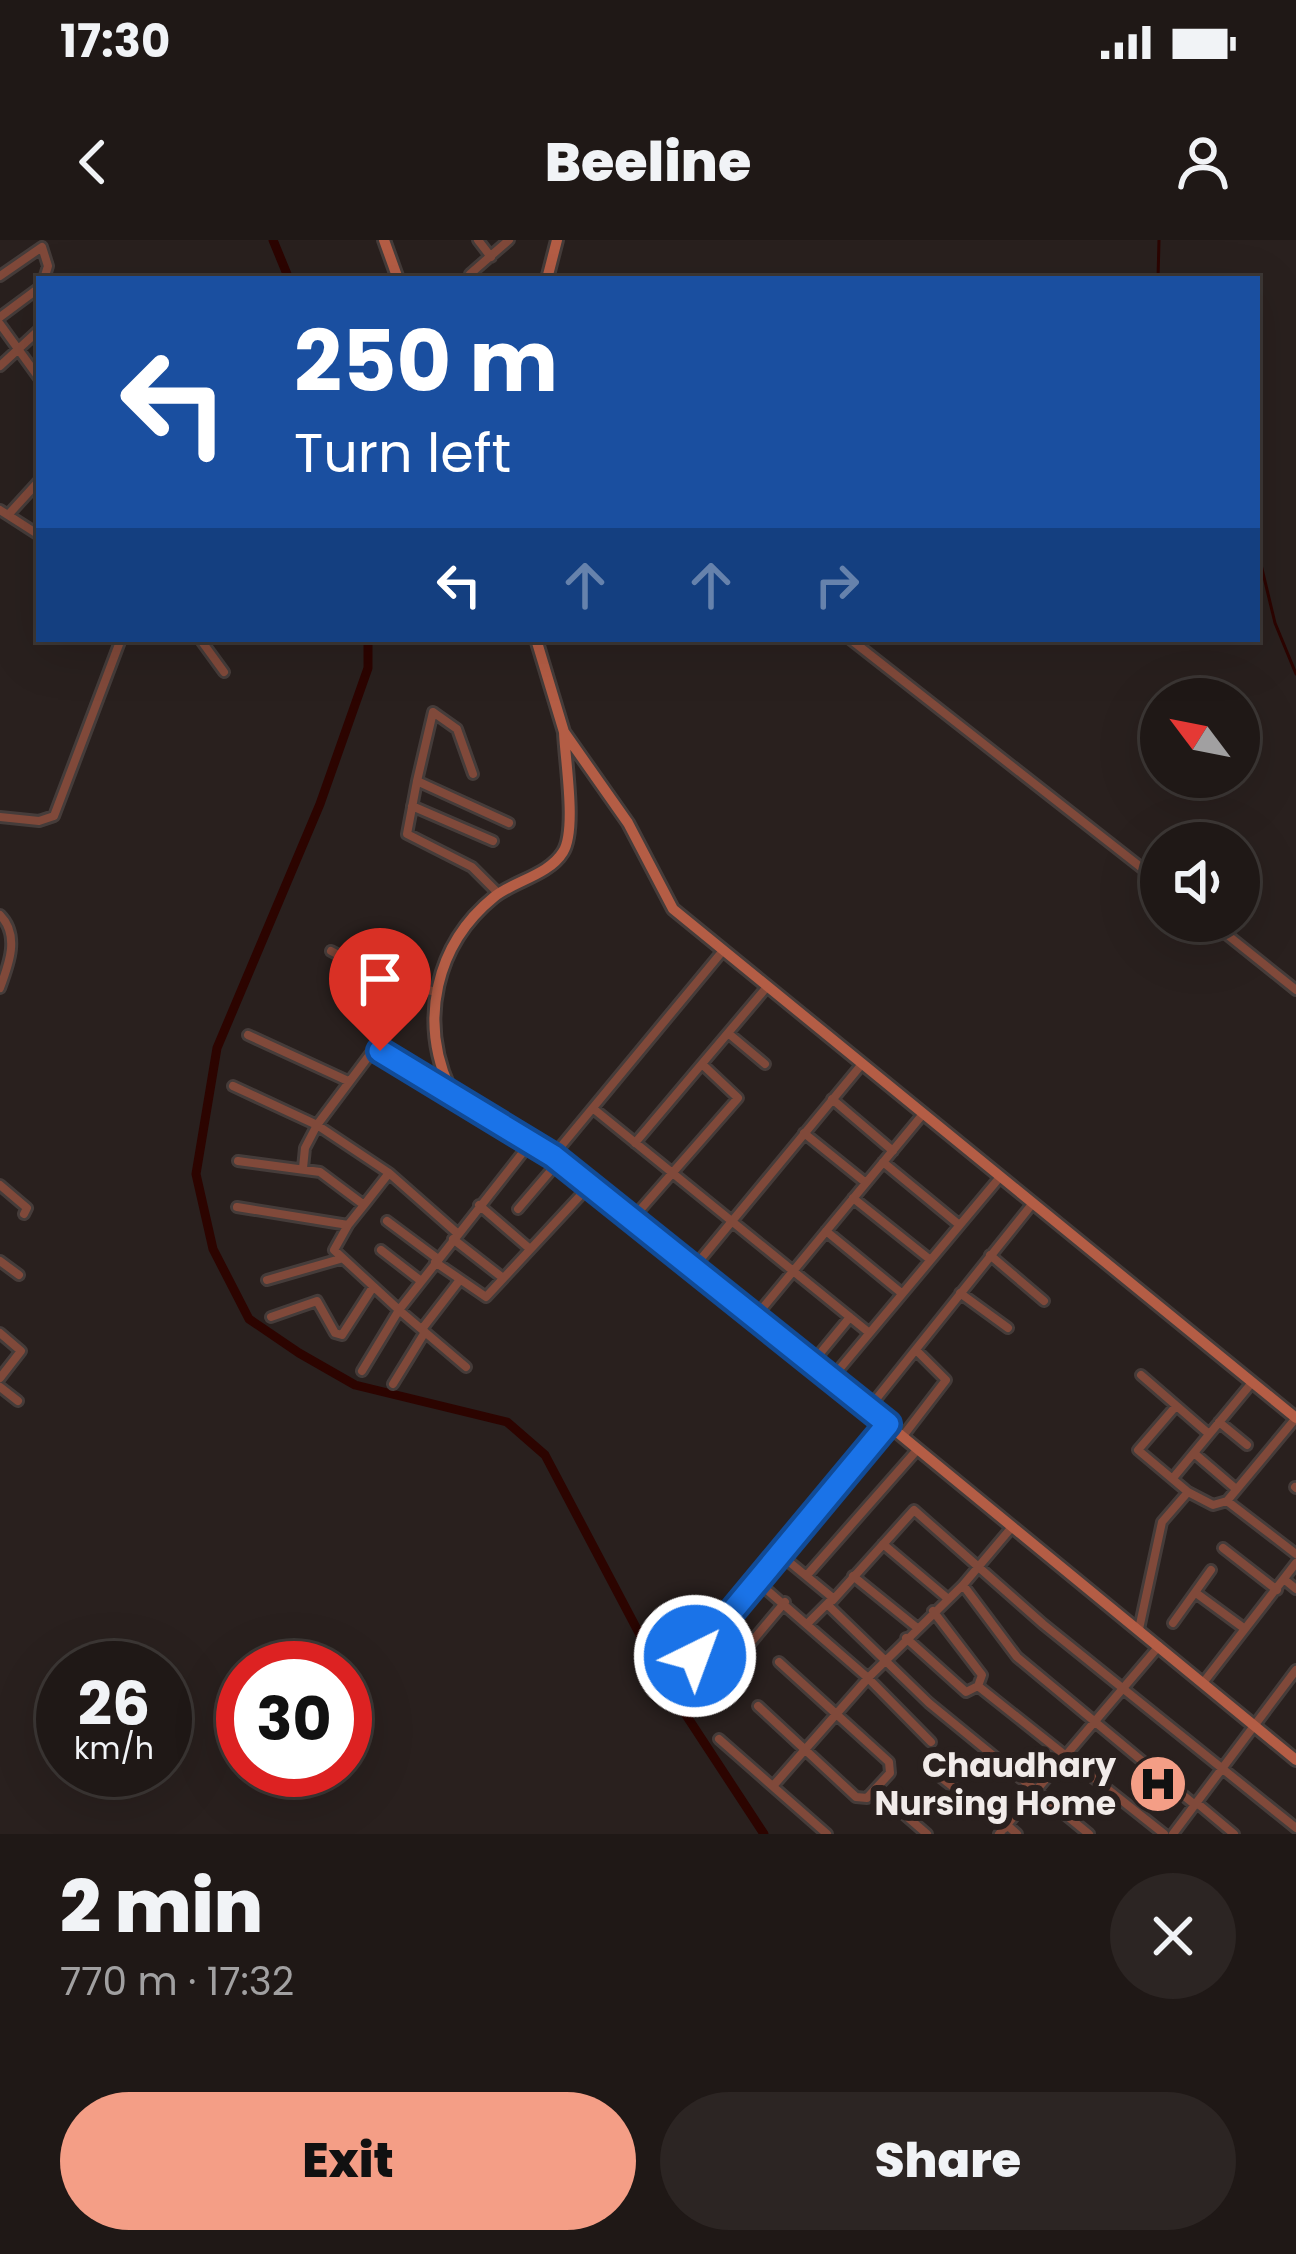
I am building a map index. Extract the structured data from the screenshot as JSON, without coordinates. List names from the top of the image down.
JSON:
{
  "places": {
    "hospital": ["Chaudhary Nursing Home"]
  },
  "north": "top left",
  "page": {
    "status": "17:30",
    "header": "Beeline",
    "turn": ["250 m", "Turn left"],
    "speed": "26 km/h",
    "limit": "30",
    "heading": ["2 min", "770 m · 17:32"],
    "buttons": ["Exit", "Share"]
  }
}
